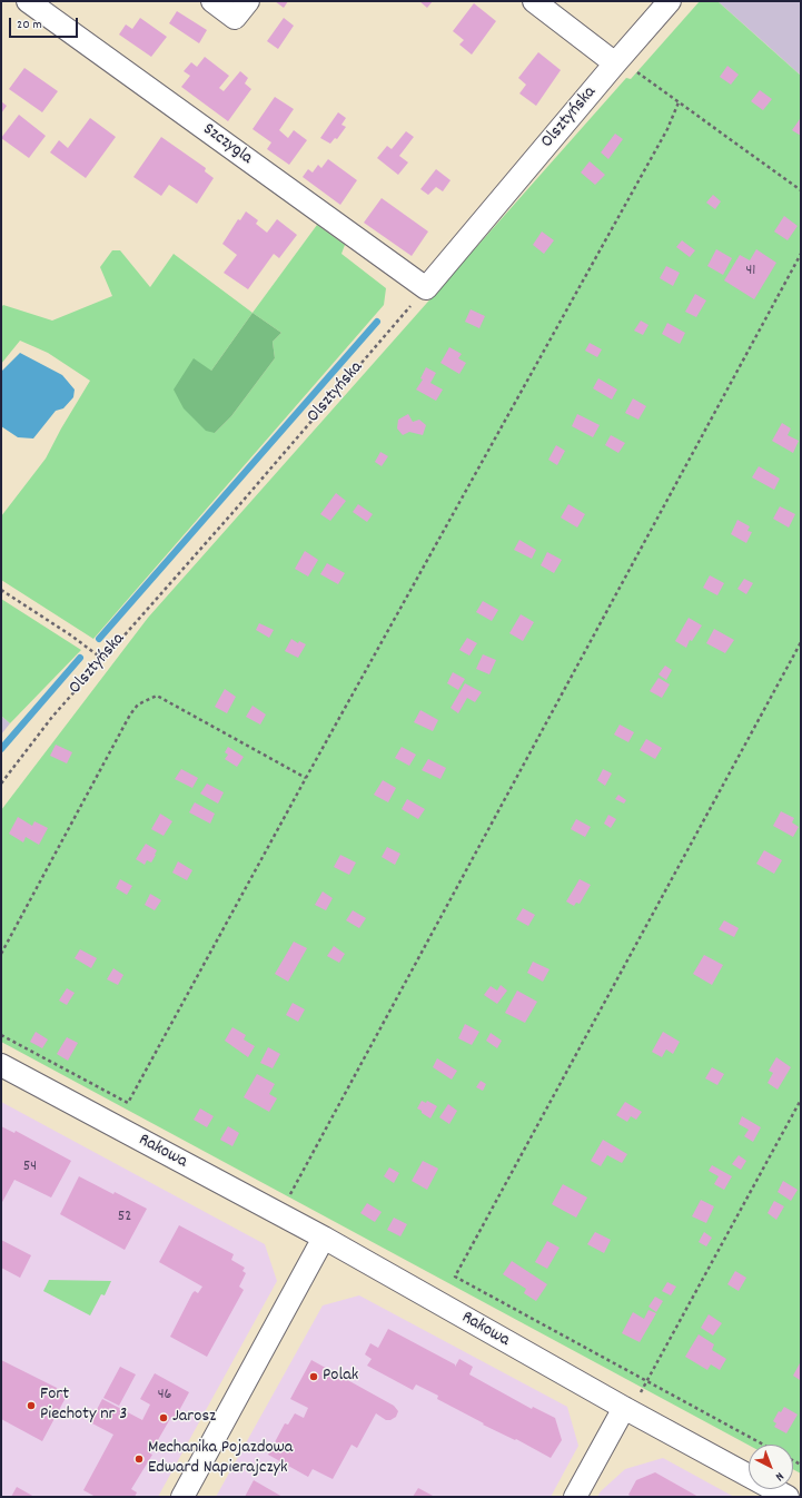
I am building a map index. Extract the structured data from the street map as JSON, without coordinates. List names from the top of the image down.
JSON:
{
  "streets": {
    "street": ["Olsztyńska", "Szczygla", "Rakowa"]
  },
  "crossings": [
    ["Olsztyńska", "Szczygla"]
  ],
  "places": [
    "Polak",
    "Fort Piechoty nr 3",
    "Jarosz",
    "Mechanika Pojazdowa Edward Napierajczyk"
  ],
  "house_numbers": [
    "41",
    "54",
    "52",
    "46"
  ],
  "scale_bar": "20 m",
  "north": "bottom right"
}
